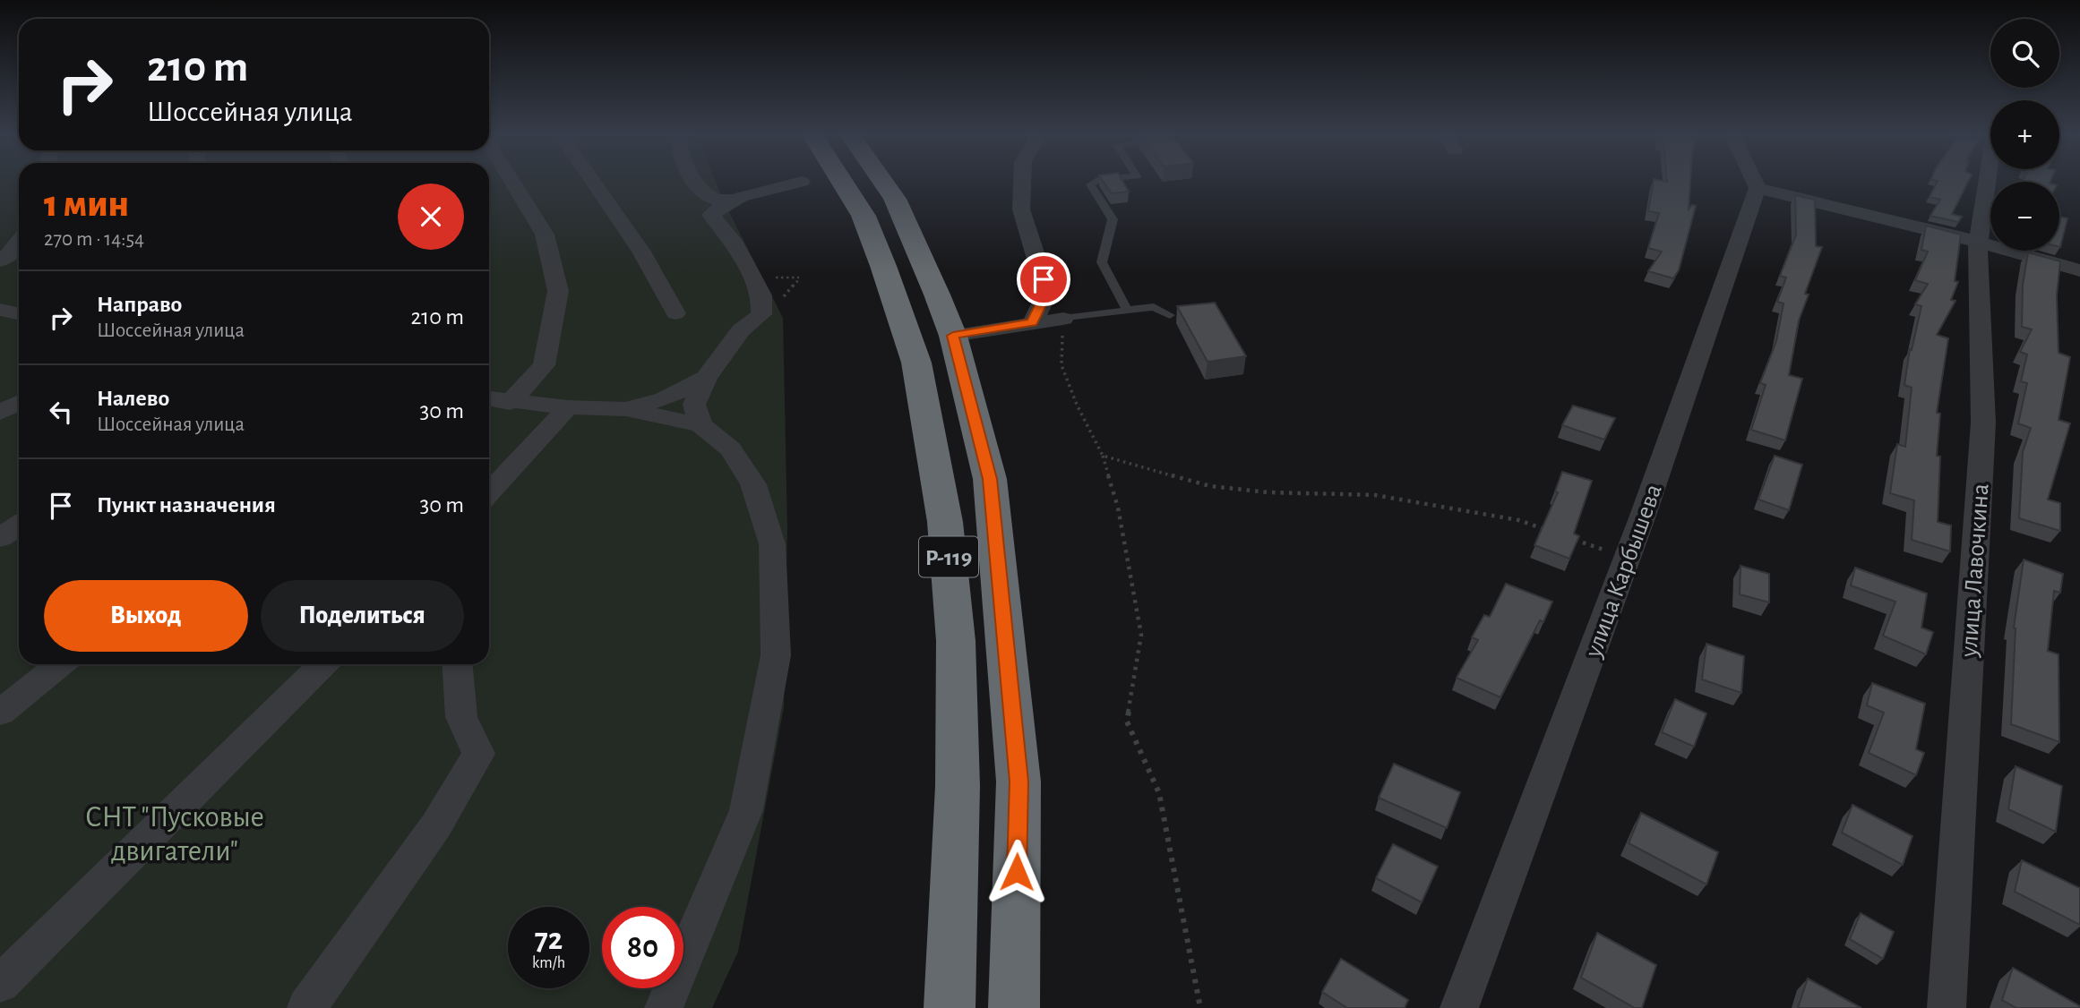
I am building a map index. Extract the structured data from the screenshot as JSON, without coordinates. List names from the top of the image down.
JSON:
{
  "streets": {
    "highway": ["Р-119"],
    "street": ["улица Карбышева", "улица Лавочкина"]
  },
  "parks": ["СНТ \"Пусковые двигатели\""],
  "page": {
    "map_buttons": ["+", "−"],
    "turn": ["210 m", "Шоссейная улица"],
    "heading": ["1 мин", "270 m · 14:54"],
    "list": [
      {
        "name": "Направо",
        "note": "Шоссейная улица",
        "value": "210 m"
      },
      {
        "name": "Налево",
        "note": "Шоссейная улица",
        "value": "30 m"
      },
      {
        "name": "Пункт назначения",
        "value": "30 m"
      }
    ],
    "buttons": ["Выход", "Поделиться"],
    "speed": "72 km/h",
    "limit": "80"
  }
}
